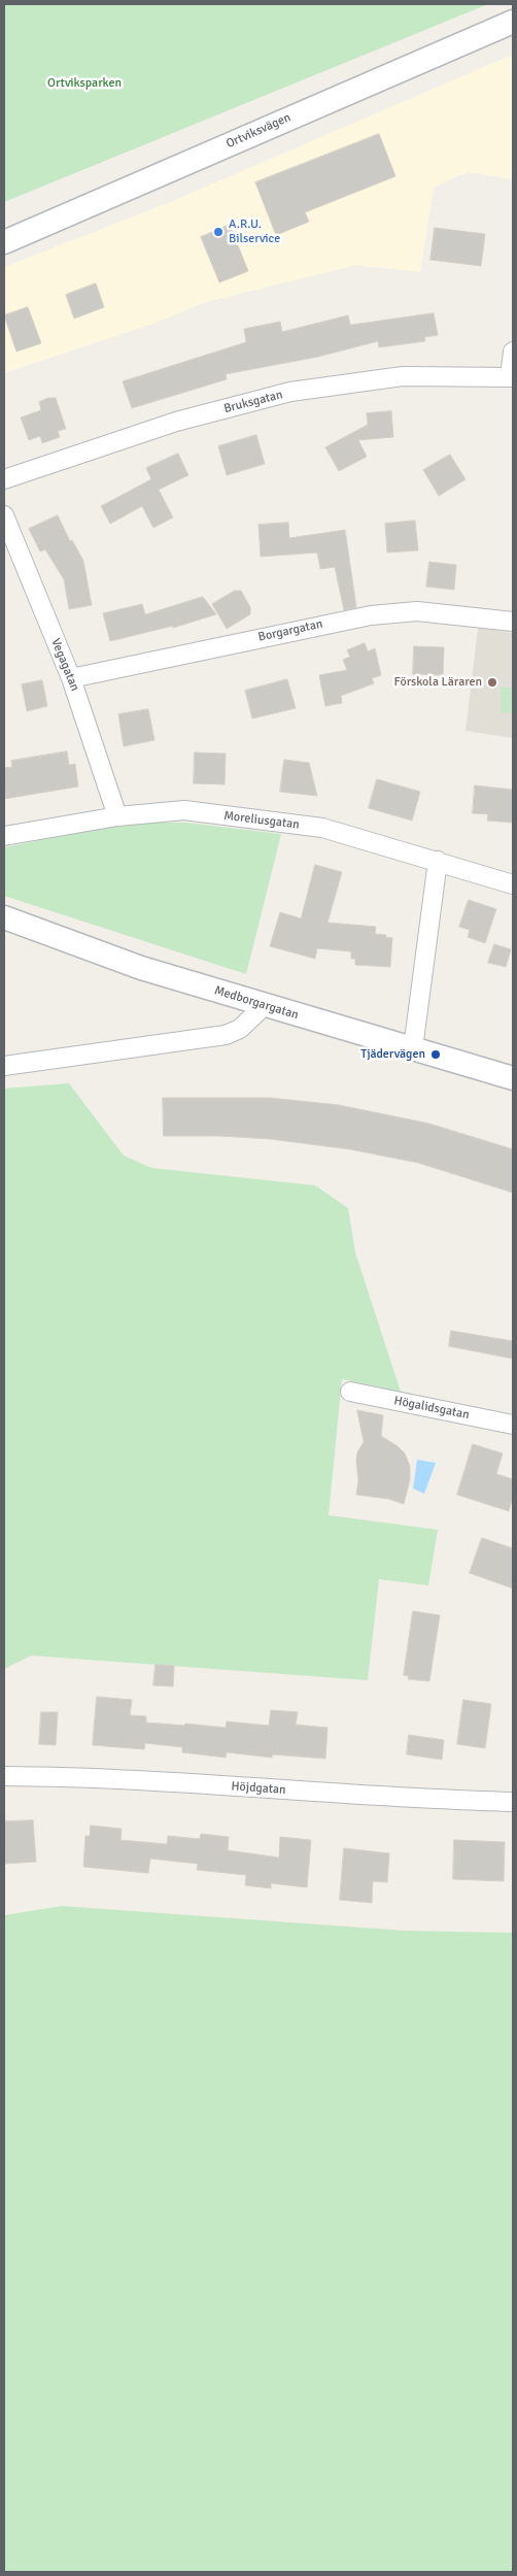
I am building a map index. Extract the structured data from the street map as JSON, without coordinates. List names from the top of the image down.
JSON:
{
  "streets": {
    "street": [
      "Ortviksvägen",
      "Bruksgatan",
      "Borgargatan",
      "Vegagatan",
      "Moreliusgatan",
      "Medborgargatan",
      "Högalidsgatan",
      "Höjdgatan"
    ]
  },
  "crossings": [
    ["Borgargatan", "Vegagatan"],
    ["Vegagatan", "Moreliusgatan"]
  ],
  "parks": ["Ortviksparken"],
  "places": ["A.R.U. Bilservice", "Förskola Läraren", "Tjädervägen"]
}
